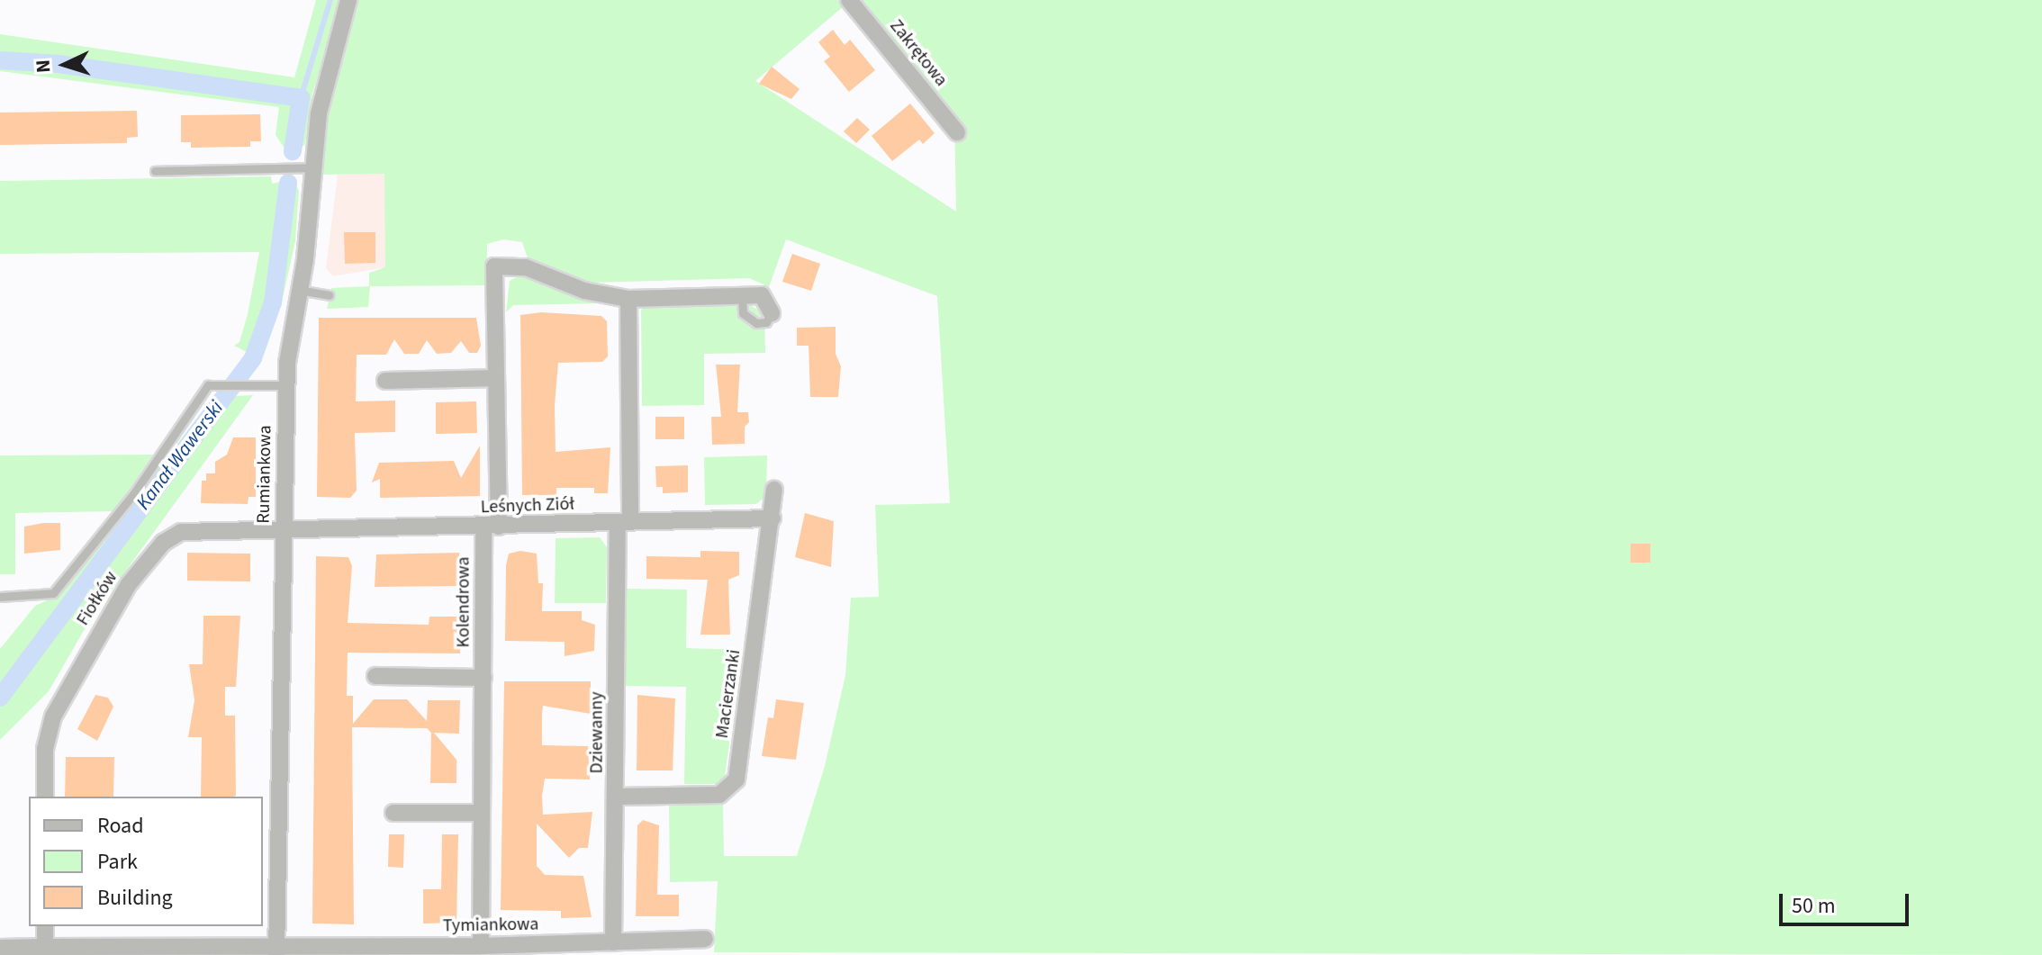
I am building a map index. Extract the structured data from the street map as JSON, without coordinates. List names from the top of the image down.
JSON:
{
  "streets": {
    "street": [
      "Zakrętowa",
      "Rumiankowa",
      "Leśnych Ziół",
      "Fiołków",
      "Kolendrowa",
      "Macierzanki",
      "Dziewanny",
      "Tymiankowa"
    ]
  },
  "crossings": [
    ["Rumiankowa", "Leśnych Ziół"],
    ["Rumiankowa", "Fiołków"],
    ["Rumiankowa", "Tymiankowa"],
    ["Leśnych Ziół", "Fiołków"],
    ["Leśnych Ziół", "Kolendrowa"],
    ["Leśnych Ziół", "Macierzanki"],
    ["Leśnych Ziół", "Dziewanny"],
    ["Kolendrowa", "Dziewanny"],
    ["Kolendrowa", "Tymiankowa"],
    ["Macierzanki", "Dziewanny"],
    ["Dziewanny", "Tymiankowa"]
  ],
  "water": ["Kanał Wawerski"],
  "legend": ["Road", "Park", "Building"],
  "scale_bar": "50 m",
  "north": "left"
}
